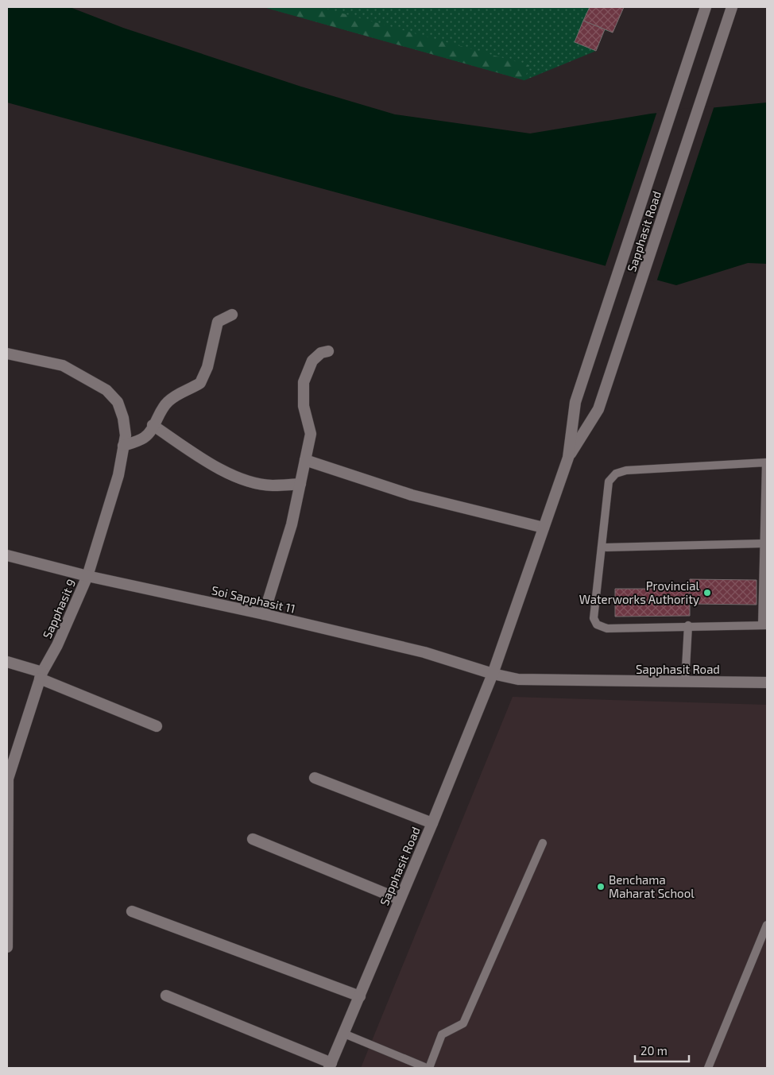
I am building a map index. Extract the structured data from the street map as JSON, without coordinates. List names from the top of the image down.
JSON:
{
  "streets": {
    "street": ["Sapphasit Road", "Soi Sapphasit 11", "Sapphasit 9"]
  },
  "crossings": [
    ["Sapphasit Road", "Soi Sapphasit 11"],
    ["Soi Sapphasit 11", "Sapphasit 9"]
  ],
  "places": ["Provincial Waterworks Authority", "Benchama Maharat School"],
  "scale_bar": "20 m"
}
